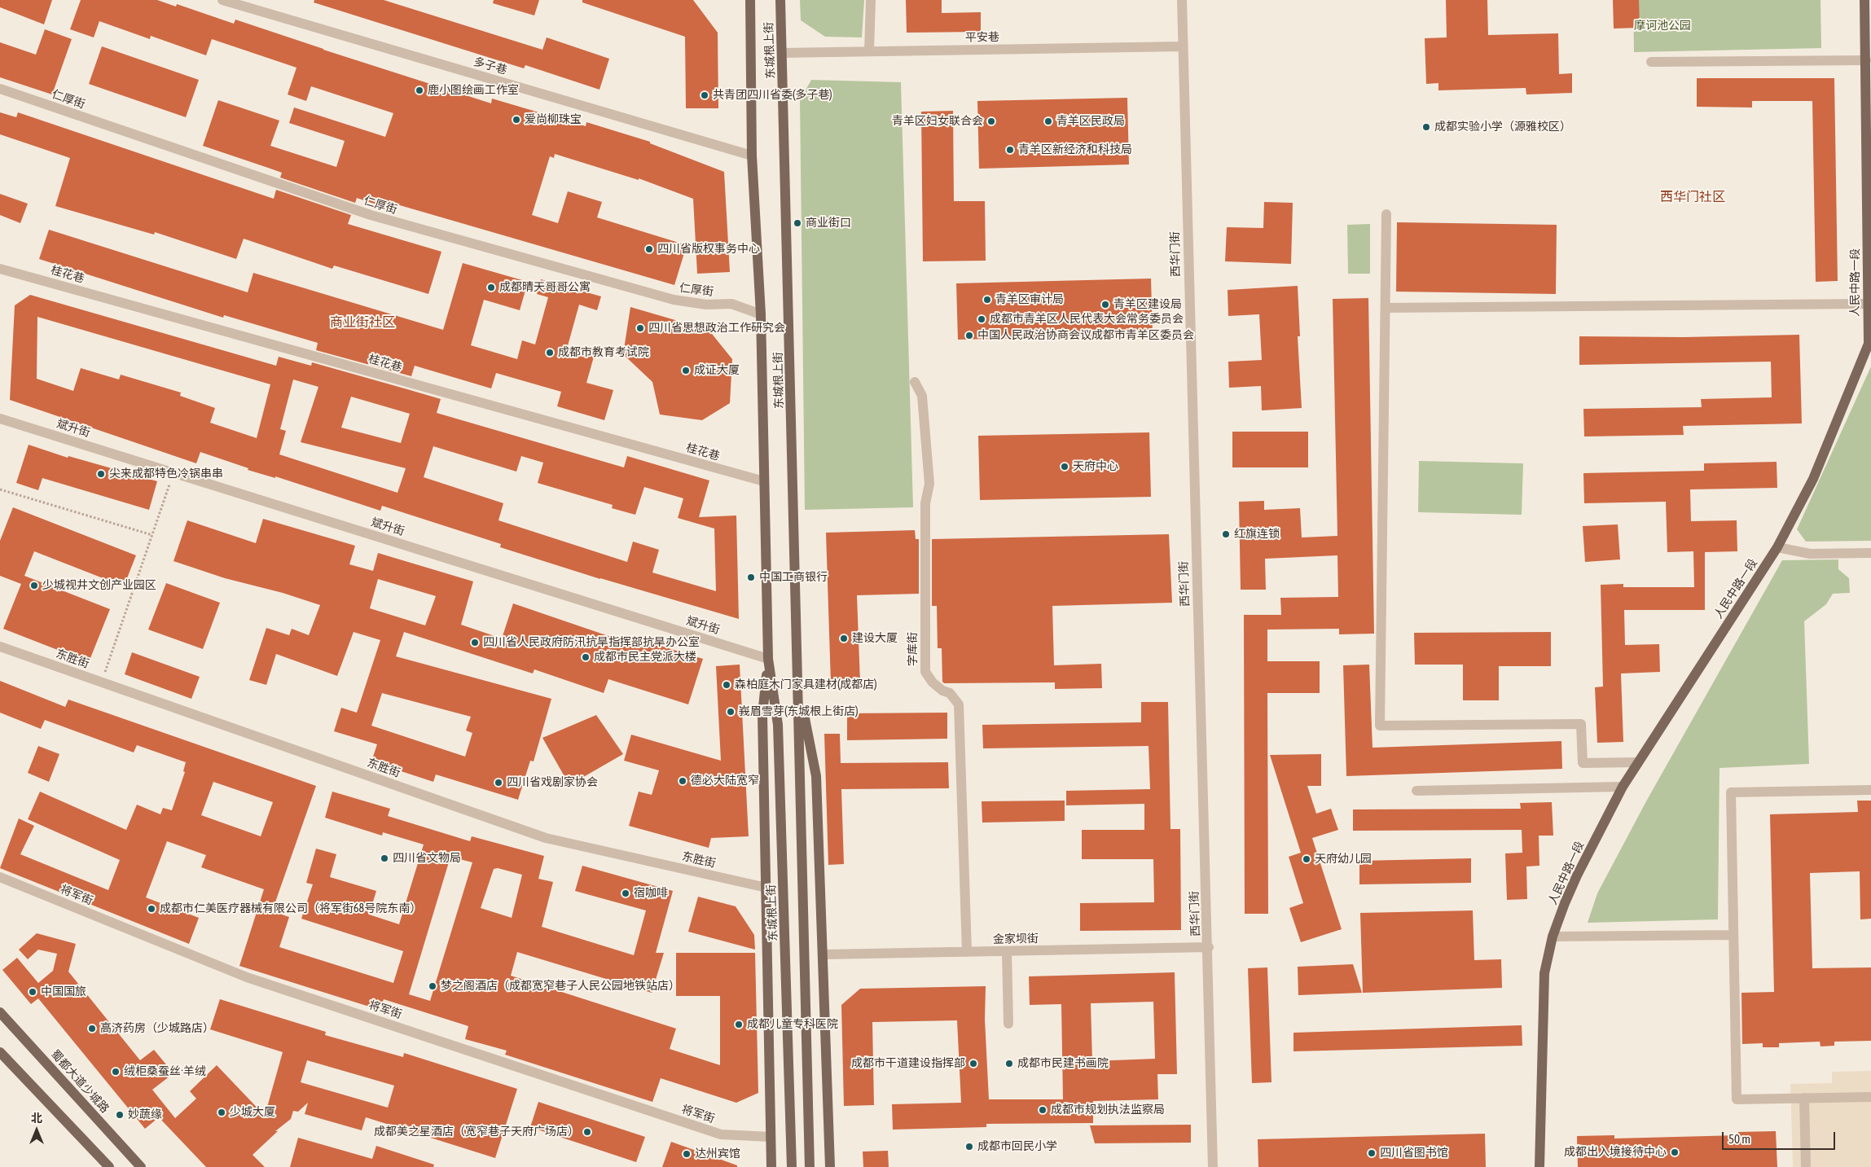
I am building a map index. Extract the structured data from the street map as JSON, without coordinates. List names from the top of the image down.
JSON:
{
  "streets": {
    "main road": ["东城根上街", "人民中路一段", "蜀都大道少城路"],
    "street": [
      "平安巷",
      "多子巷",
      "仁厚街",
      "西华门街",
      "桂花巷",
      "斌升街",
      "字库街",
      "东胜街",
      "将军街",
      "金家坝街"
    ]
  },
  "crossings": [
    ["平安巷", "东城根上街"],
    ["平安巷", "西华门街"],
    ["东城根上街", "多子巷"],
    ["东城根上街", "仁厚街"],
    ["东城根上街", "桂花巷"],
    ["东城根上街", "斌升街"],
    ["东城根上街", "东胜街"],
    ["东城根上街", "将军街"],
    ["东城根上街", "金家坝街"],
    ["西华门街", "金家坝街"],
    ["字库街", "金家坝街"]
  ],
  "districts": ["西华门社区", "商业街社区"],
  "parks": ["摩诃池公园"],
  "places": [
    "鹿小图绘画工作室",
    "共青团四川省委(多子巷)",
    "爱尚柳珠宝",
    "青羊区妇女联合会",
    "青羊区民政局",
    "成都实验小学（源雅校区）",
    "青羊区新经济和科技局",
    "商业街口",
    "四川省版权事务中心",
    "成都晴天哥哥公寓",
    "青羊区审计局",
    "青羊区建设局",
    "成都市青羊区人民代表大会常务委员会",
    "四川省思想政治工作研究会",
    "中国人民政治协商会议成都市青羊区委员会",
    "成都市教育考试院",
    "成证大厦",
    "天府中心",
    "尖来成都特色冷锅串串",
    "红旗连锁",
    "中国工商银行",
    "少城视井文创产业园区",
    "建设大厦",
    "四川省人民政府防汛抗旱指挥部抗旱办公室",
    "成都市民主党派大楼",
    "森柏庭木门家具建材(成都店)",
    "峩眉雪芽(东城根上街店)",
    "德必大陆宽窄",
    "四川省戏剧家协会",
    "四川省文物局",
    "天府幼儿园",
    "宿咖啡",
    "成都市仁美医疗器械有限公司（将军街68号院东南）",
    "梦之阁酒店（成都宽窄巷子人民公园地铁站店）",
    "中国国旅",
    "成都儿童专科医院",
    "高济药房（少城路店）",
    "成都市干道建设指挥部",
    "成都市民建书画院",
    "绒柜桑蚕丝·羊绒",
    "成都市规划执法监察局",
    "少城大厦",
    "妙蔬缘",
    "成都美之星酒店（宽窄巷子天府广场店）",
    "成都市回民小学",
    "成都出入境接待中心",
    "四川省图书馆",
    "达州宾馆"
  ],
  "scale_bar": "50 m",
  "north": "top"
}
